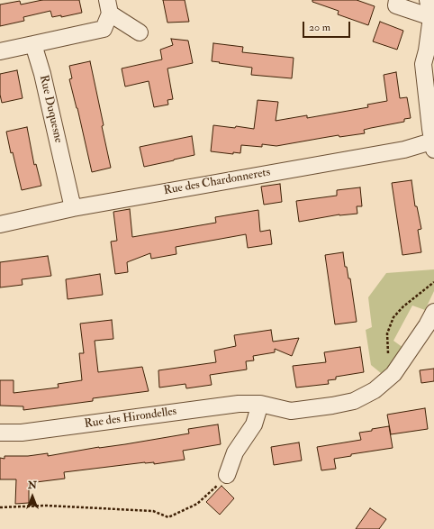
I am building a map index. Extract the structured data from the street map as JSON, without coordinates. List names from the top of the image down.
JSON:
{
  "streets": {
    "street": ["Rue Duquesne", "Rue des Chardonnerets", "Rue des Hirondelles"]
  },
  "crossings": [
    ["Rue Duquesne", "Rue des Chardonnerets"]
  ],
  "scale_bar": "20 m",
  "north": "top"
}
